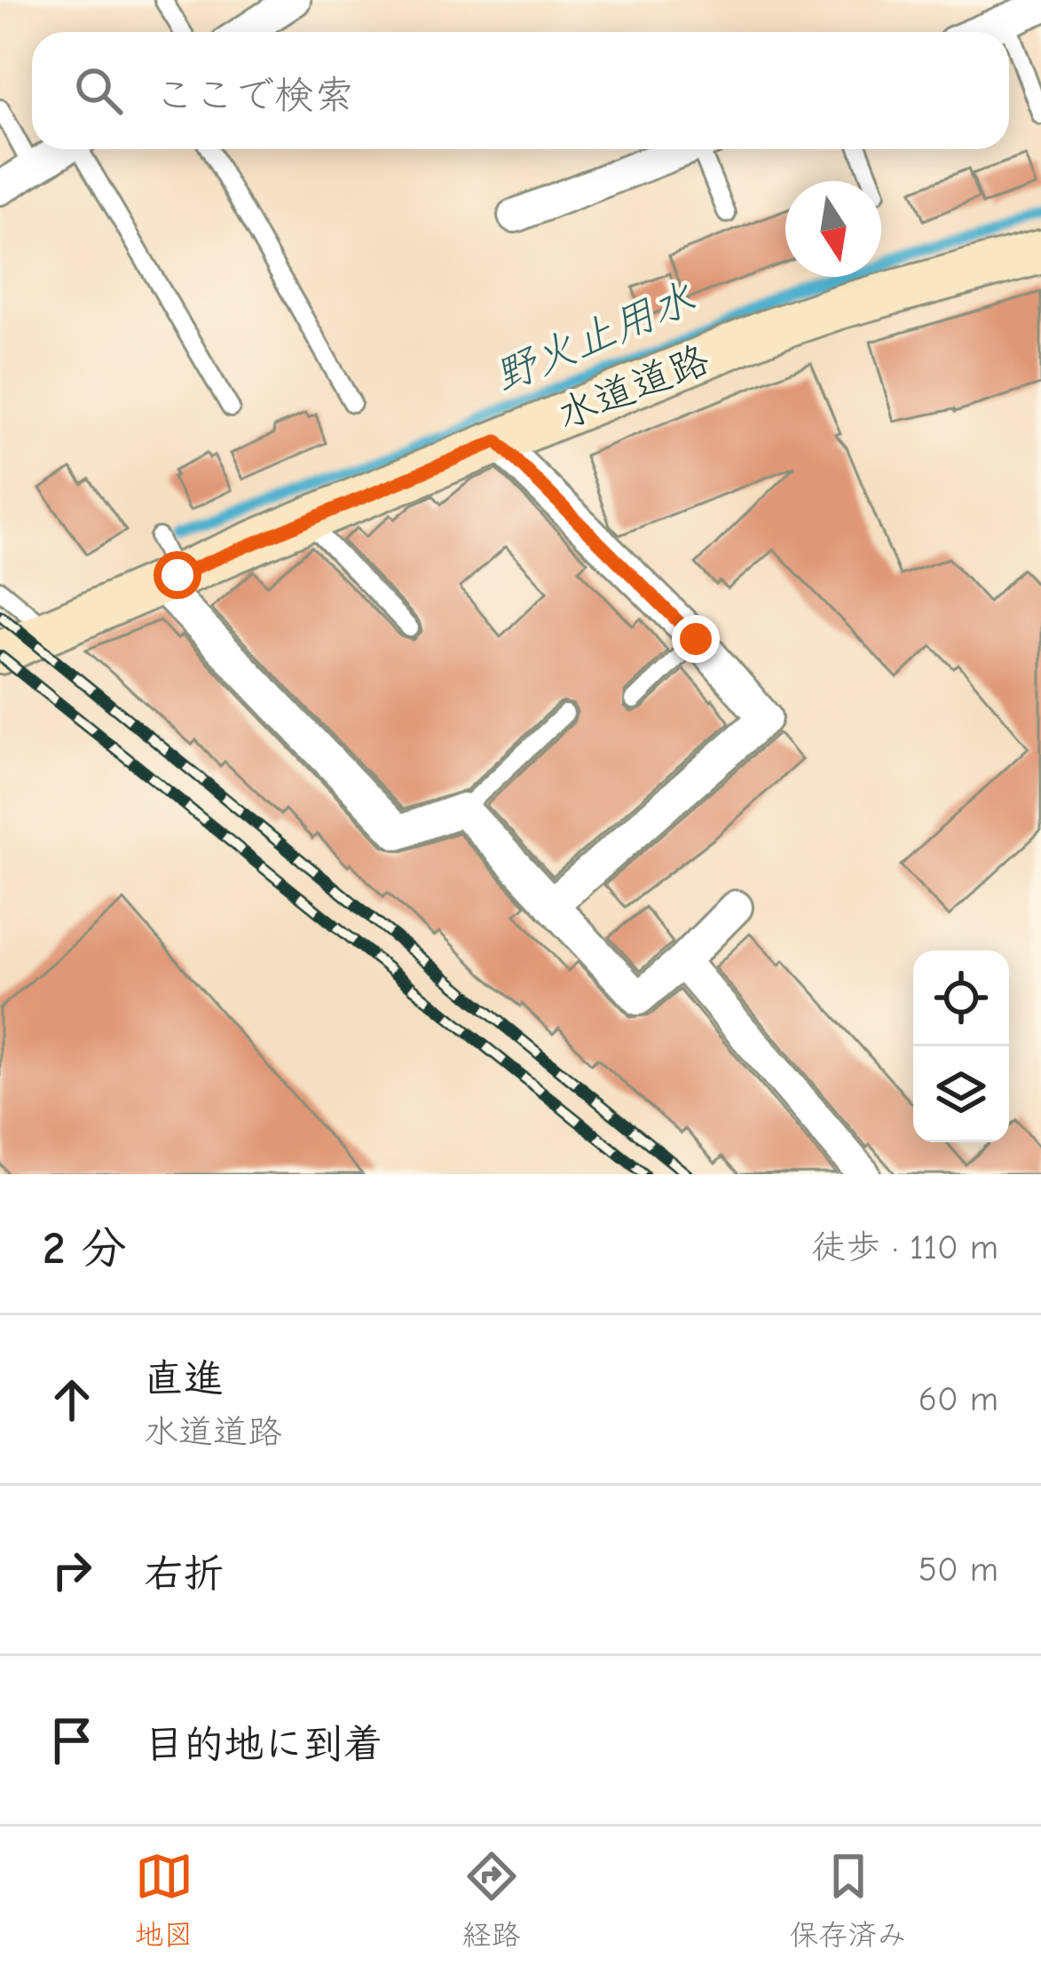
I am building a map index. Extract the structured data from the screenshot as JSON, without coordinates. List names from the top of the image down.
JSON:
{
  "streets": {
    "street": ["水道道路"]
  },
  "water": ["野火止用水"],
  "north": "bottom",
  "page": {
    "search": "ここで検索",
    "heading": ["2 分", "徒歩 · 110 m"],
    "list": [
      ["直進", "水道道路", "60 m"],
      ["右折", "50 m"],
      "目的地に到着"
    ],
    "nav": ["地図", "経路", "保存済み"]
  }
}
